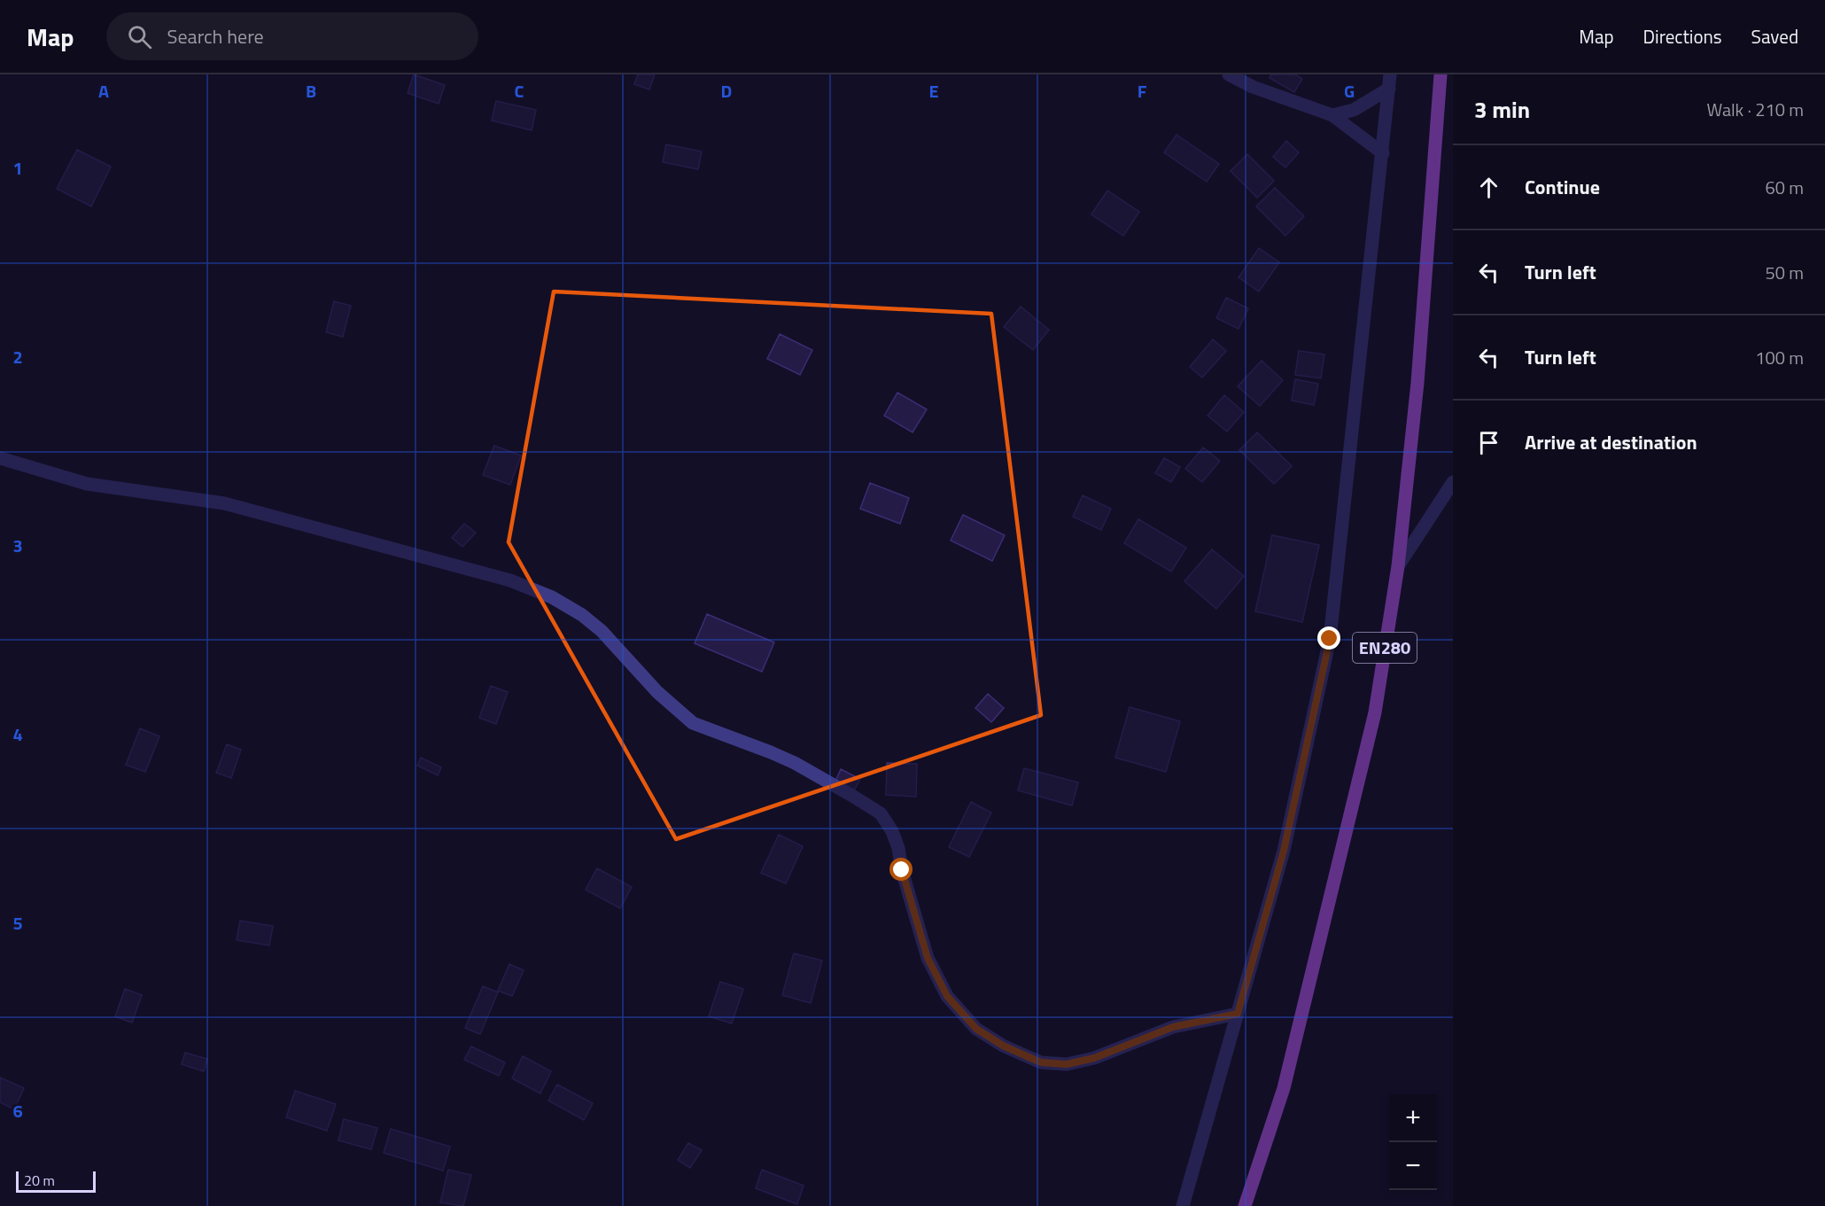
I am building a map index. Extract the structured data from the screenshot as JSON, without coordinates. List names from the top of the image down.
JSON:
{
  "streets": {
    "main road": ["EN280"]
  },
  "scale_bar": "20 m",
  "page": {
    "header": "Map",
    "search": "Search here",
    "nav": ["Map", "Directions", "Saved"],
    "heading": ["3 min", "Walk · 210 m"],
    "list": [
      ["Continue", "60 m"],
      ["Turn left", "50 m"],
      ["Turn left", "100 m"],
      "Arrive at destination"
    ],
    "map_buttons": ["+", "−"],
    "scale": "20 m"
  },
  "grid": {
    "columns": [
      "A",
      "B",
      "C",
      "D",
      "E",
      "F",
      "G"
    ],
    "rows": [
      "1",
      "2",
      "3",
      "4",
      "5",
      "6"
    ]
  }
}
